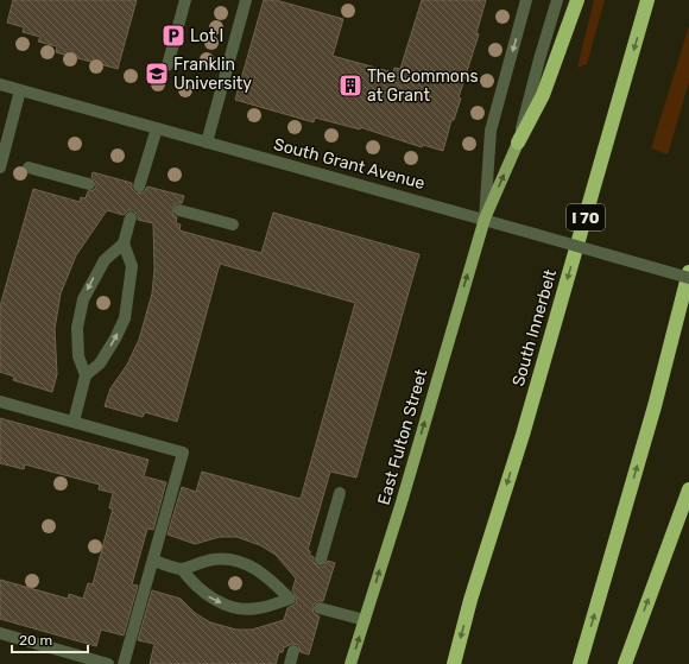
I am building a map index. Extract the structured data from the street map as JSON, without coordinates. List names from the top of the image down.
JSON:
{
  "streets": {
    "highway": ["I 70", "South Innerbelt"],
    "main road": ["East Fulton Street"],
    "street": ["South Grant Avenue"]
  },
  "crossings": [
    ["South Grant Avenue", "East Fulton Street"]
  ],
  "places": {
    "parking": ["Lot I"],
    "school or university": ["Franklin University"],
    "building": ["The Commons at Grant"]
  },
  "scale_bar": "20 m"
}
